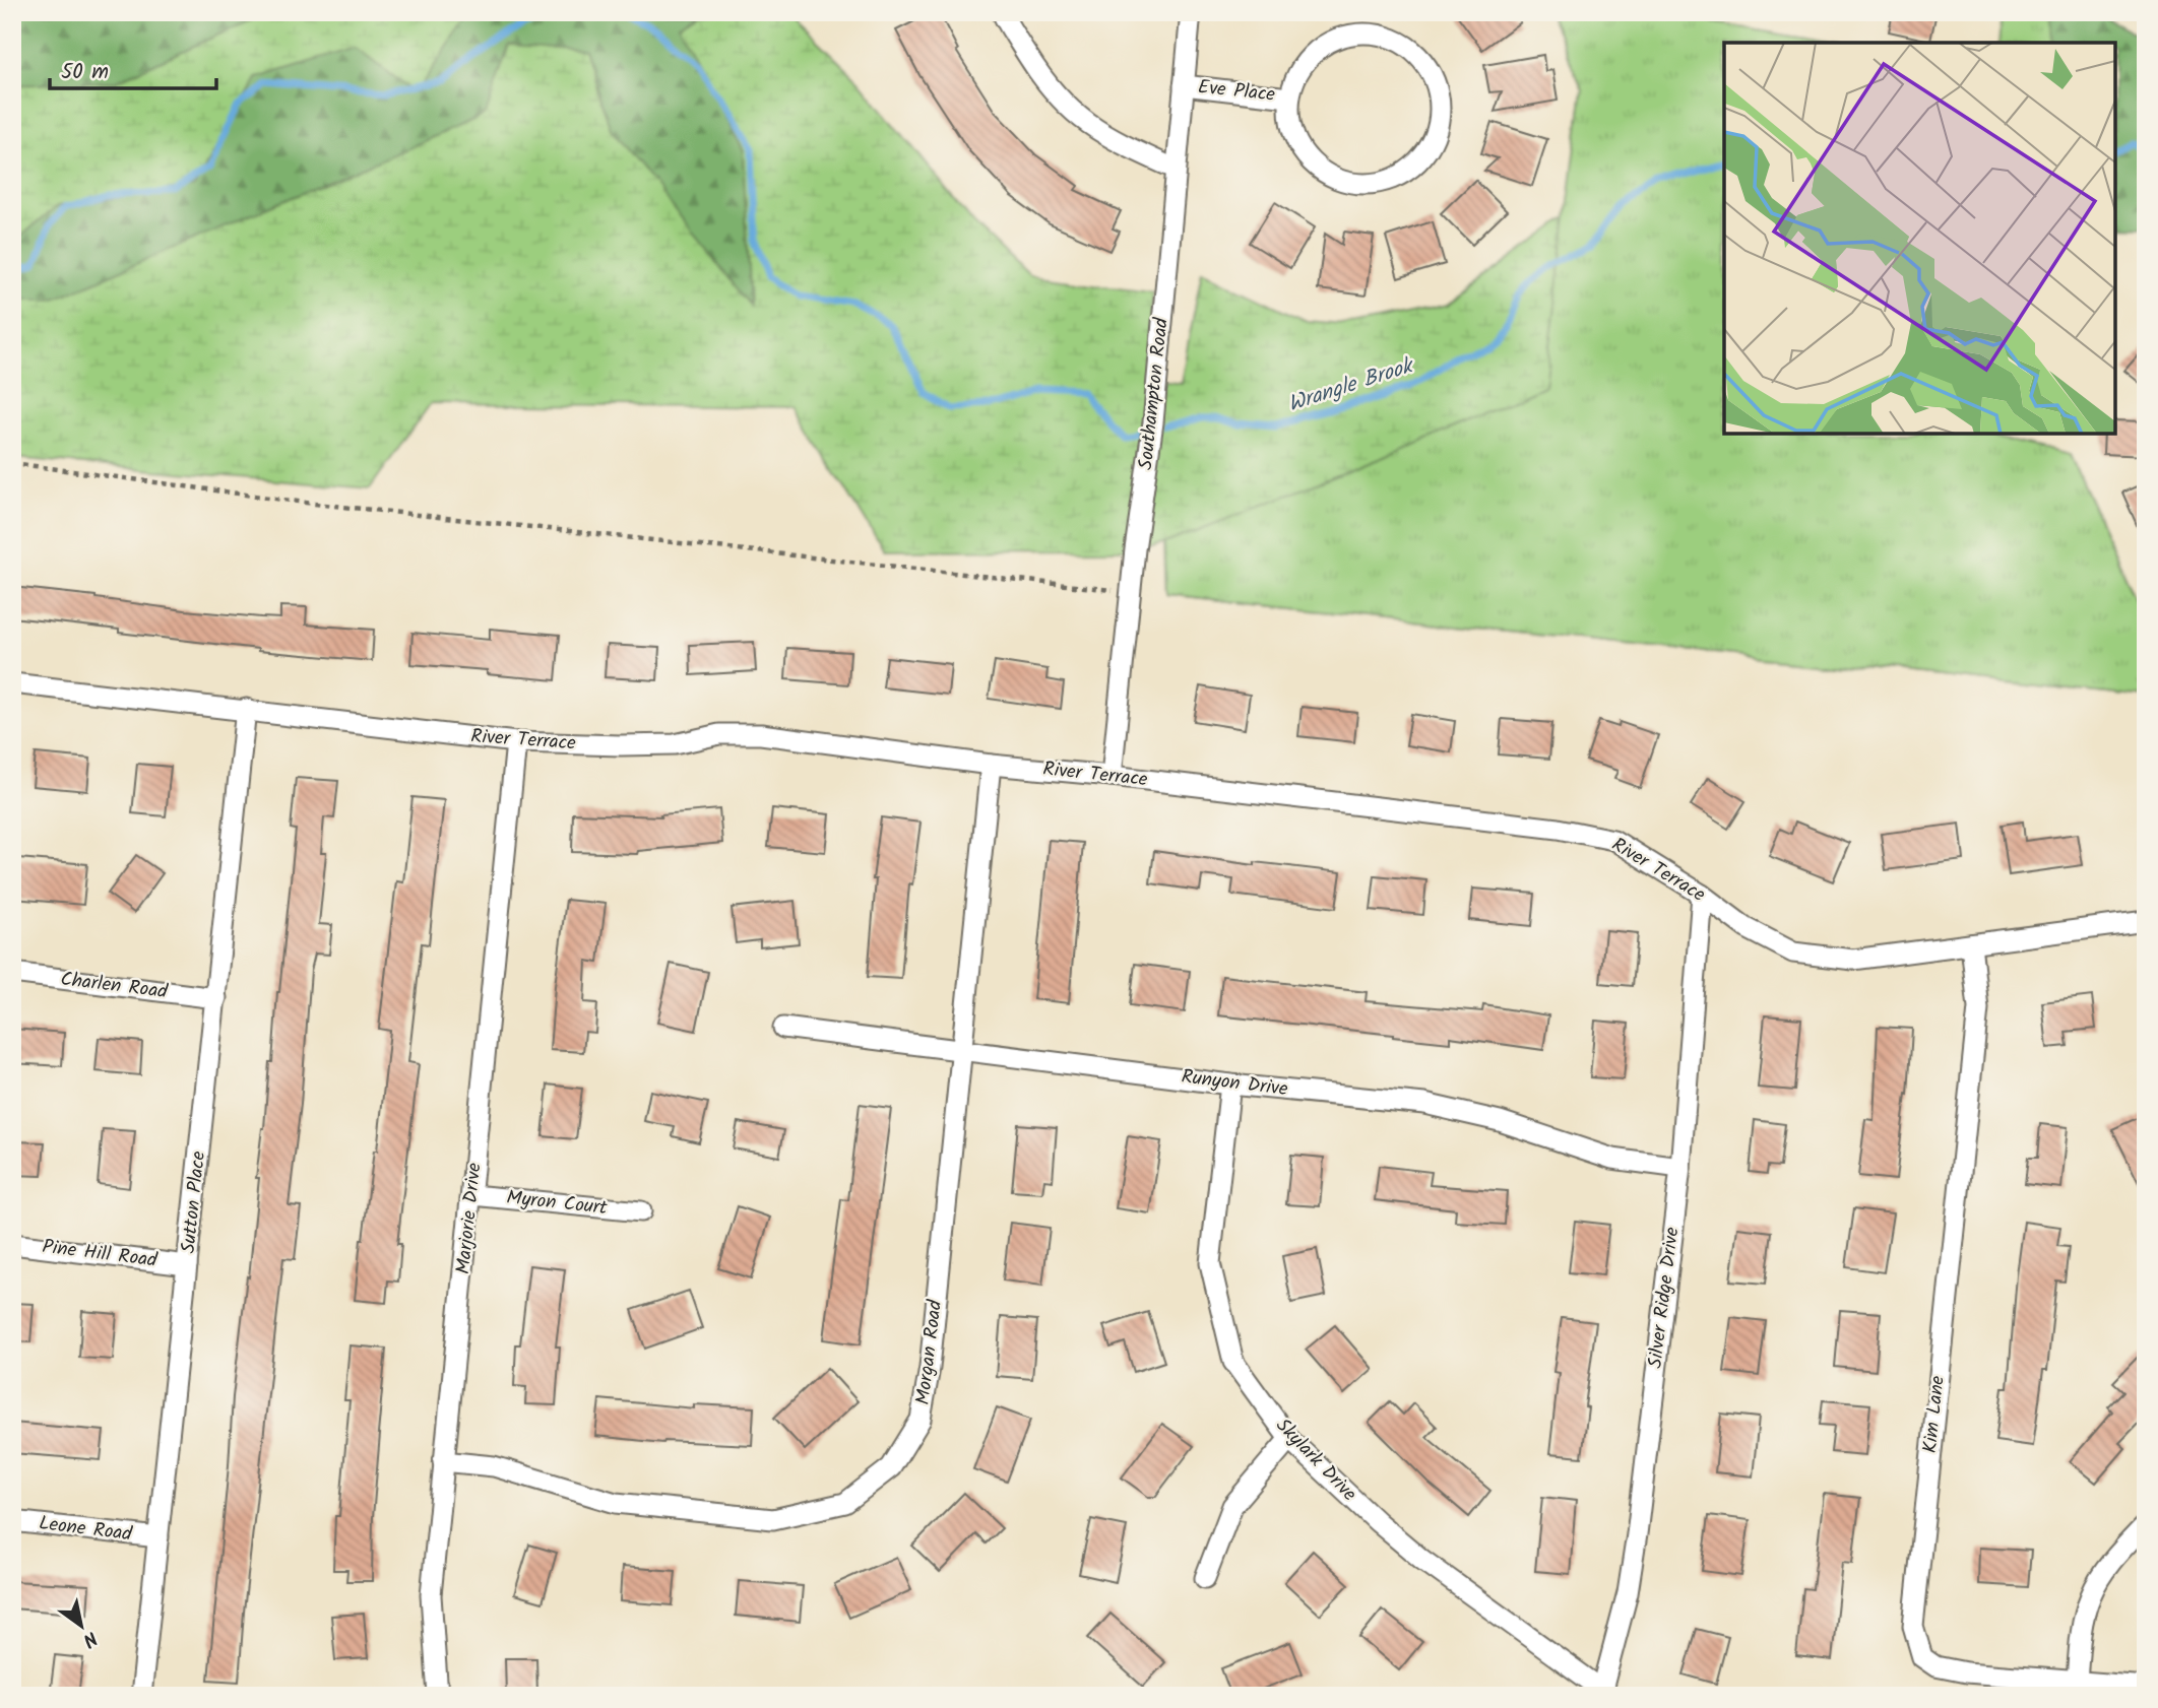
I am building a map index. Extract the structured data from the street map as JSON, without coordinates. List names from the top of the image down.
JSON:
{
  "streets": {
    "street": [
      "Eve Place",
      "Southampton Road",
      "River Terrace",
      "Charlen Road",
      "Runyon Drive",
      "Sutton Place",
      "Myron Court",
      "Marjorie Drive",
      "Pine Hill Road",
      "Silver Ridge Drive",
      "Morgan Road",
      "Kim Lane",
      "Skylark Drive",
      "Leone Road"
    ]
  },
  "crossings": [
    ["Eve Place", "Southampton Road"],
    ["Southampton Road", "River Terrace"],
    ["River Terrace", "Sutton Place"],
    ["River Terrace", "Marjorie Drive"],
    ["River Terrace", "Silver Ridge Drive"],
    ["River Terrace", "Morgan Road"],
    ["River Terrace", "Kim Lane"],
    ["Charlen Road", "Sutton Place"],
    ["Runyon Drive", "Silver Ridge Drive"],
    ["Runyon Drive", "Morgan Road"],
    ["Runyon Drive", "Skylark Drive"],
    ["Sutton Place", "Pine Hill Road"],
    ["Sutton Place", "Leone Road"],
    ["Myron Court", "Marjorie Drive"],
    ["Marjorie Drive", "Morgan Road"],
    ["Silver Ridge Drive", "Skylark Drive"]
  ],
  "water": ["Wrangle Brook"],
  "scale_bar": "50 m",
  "north": "bottom right"
}
